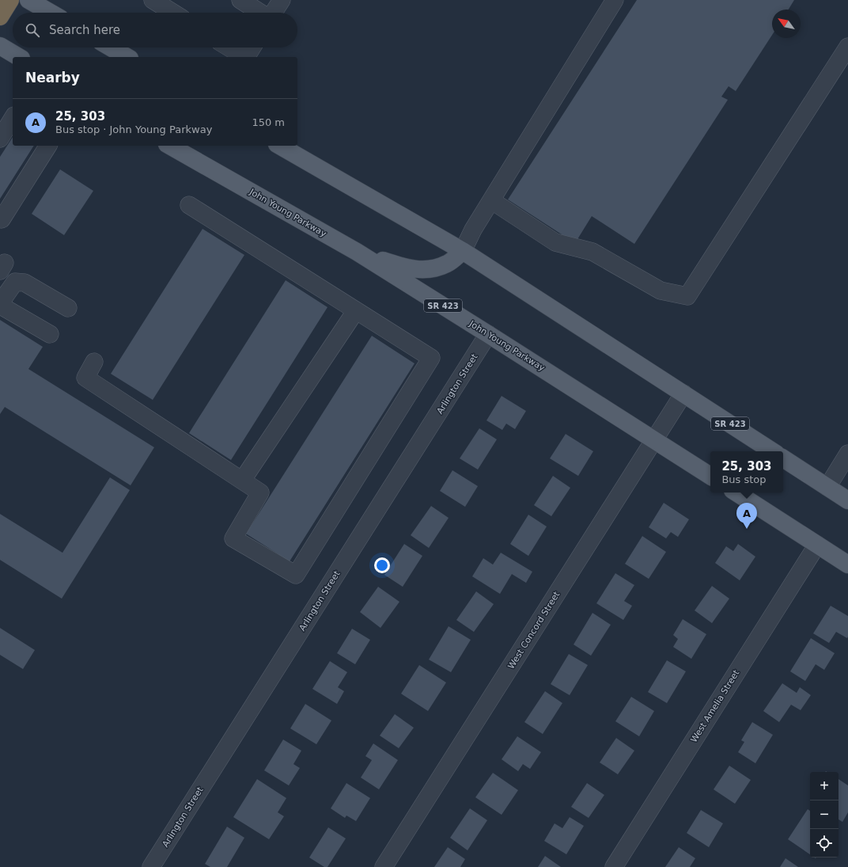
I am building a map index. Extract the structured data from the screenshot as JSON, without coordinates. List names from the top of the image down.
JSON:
{
  "streets": {
    "main road": ["John Young Parkway", "SR 423"],
    "street": ["Arlington Street", "West Concord Street", "West Amelia Street"]
  },
  "crossings": [
    ["John Young Parkway", "Arlington Street"],
    ["John Young Parkway", "West Concord Street"],
    ["SR 423", "West Concord Street"]
  ],
  "north": "top left",
  "page": {
    "search": "Search here",
    "heading": "Nearby",
    "list": [
      {
        "mark": "A",
        "name": "25, 303",
        "note": "Bus stop · John Young Parkway",
        "value": "150 m"
      }
    ],
    "popup": ["25, 303", "Bus stop"],
    "pins": "A",
    "map_buttons": ["+", "−"]
  }
}
